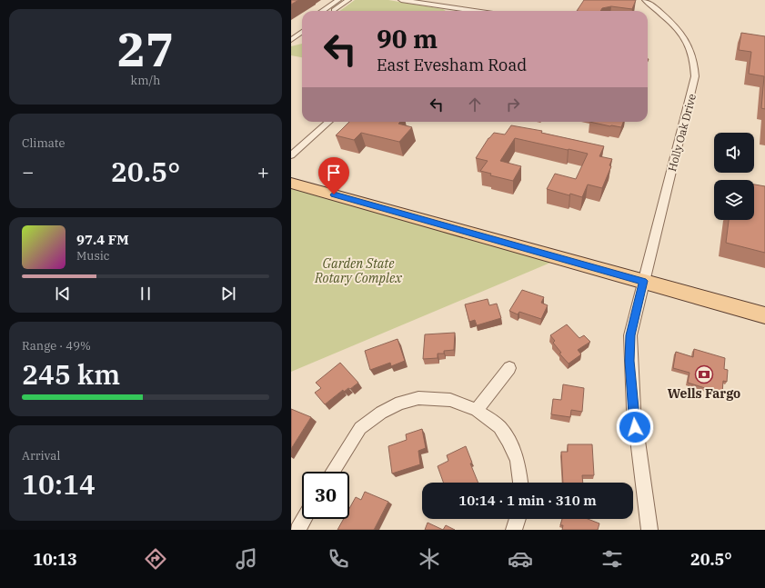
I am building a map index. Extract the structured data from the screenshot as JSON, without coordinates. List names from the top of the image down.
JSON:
{
  "streets": {
    "street": ["Holly Oak Drive"]
  },
  "parks": ["Garden State Rotary Complex"],
  "places": {
    "bank": ["Wells Fargo"]
  },
  "page": {
    "tile": [
      ["27", "km/h"],
      "Climate",
      ["Range · 49%", "245 km"],
      ["Arrival", "10:14"]
    ],
    "turn": ["90 m", "East Evesham Road"],
    "heat": ["−", "20.5°", "+"],
    "song": ["97.4 FM", "Music"],
    "limit": "30",
    "trip": "10:14 · 1 min · 310 m",
    "tabs": ["10:13", "20.5°"]
  }
}
